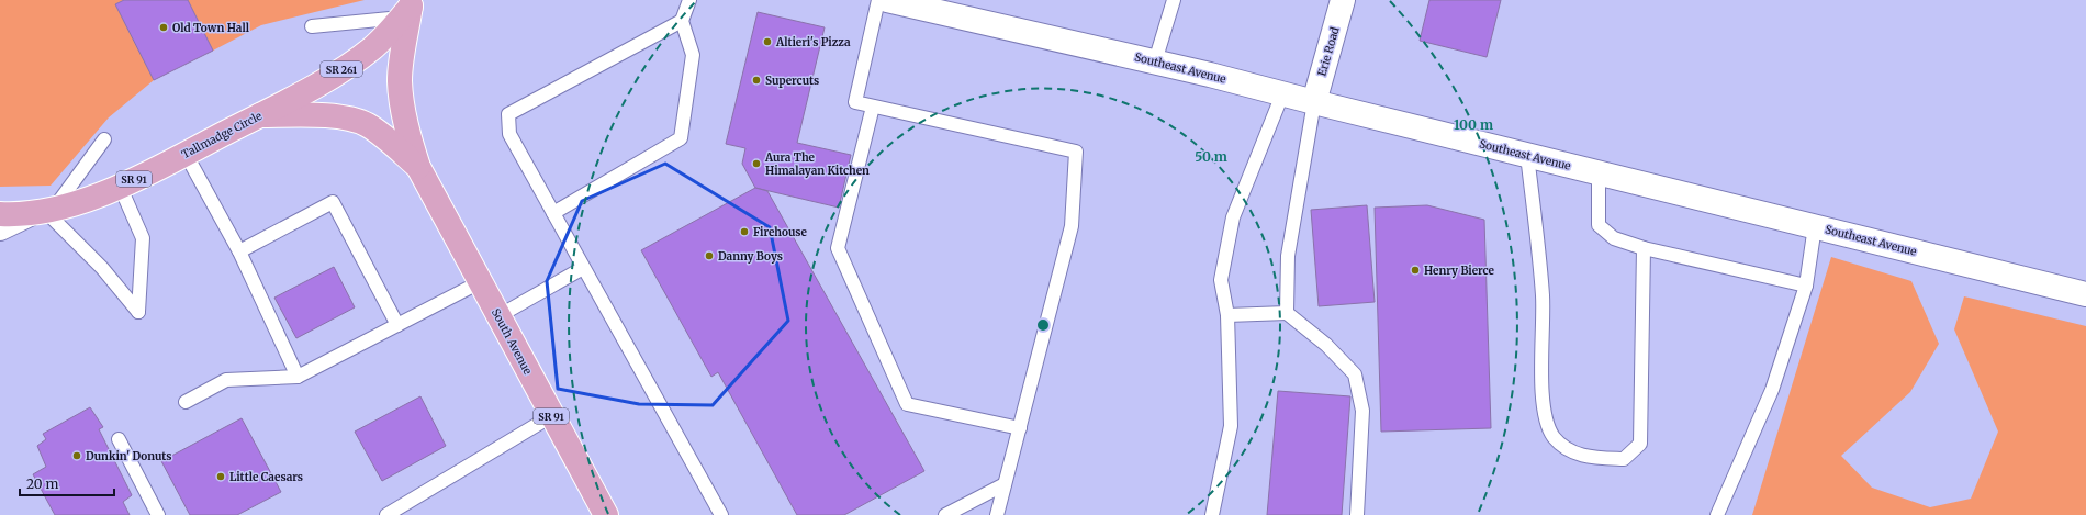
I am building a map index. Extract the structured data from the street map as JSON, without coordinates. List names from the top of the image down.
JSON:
{
  "streets": {
    "main road": [
      "SR 261",
      "Tallmadge Circle",
      "SR 91",
      "South Avenue"
    ],
    "street": ["Erie Road", "Southeast Avenue"]
  },
  "crossings": [
    ["Erie Road", "Southeast Avenue"],
    ["Tallmadge Circle", "South Avenue"]
  ],
  "places": [
    "Old Town Hall",
    "Altieri's Pizza",
    "Supercuts",
    "Aura The Himalayan Kitchen",
    "Firehouse",
    "Danny Boys",
    "Henry Bierce",
    "Dunkin' Donuts",
    "Little Caesars"
  ],
  "scale_bar": "20 m",
  "rings": ["100 m", "50 m"]
}
